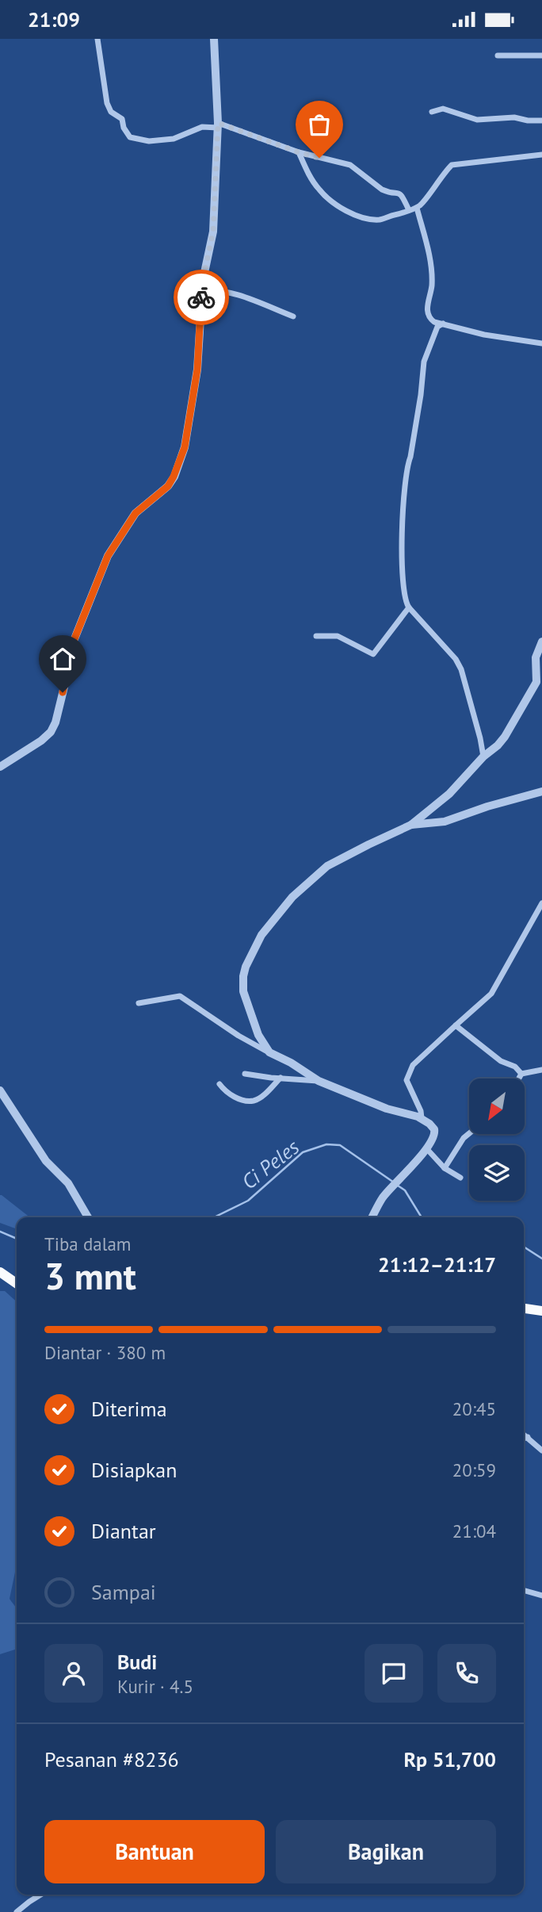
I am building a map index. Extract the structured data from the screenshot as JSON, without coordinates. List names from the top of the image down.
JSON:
{
  "water": ["Ci Peles"],
  "north": "bottom left",
  "page": {
    "status": "21:09",
    "heading": ["3 mnt", "Tiba dalam", "21:12–21:17"],
    "panel": [
      "Budi",
      "Kurir · 4.5",
      "Pesanan #8236",
      "Rp 51,700"
    ],
    "bar": "Diantar · 380 m",
    "list": [
      ["Diterima", "20:45"],
      ["Disiapkan", "20:59"],
      ["Diantar", "21:04"],
      "Sampai"
    ],
    "buttons": ["Bantuan", "Bagikan"]
  }
}
